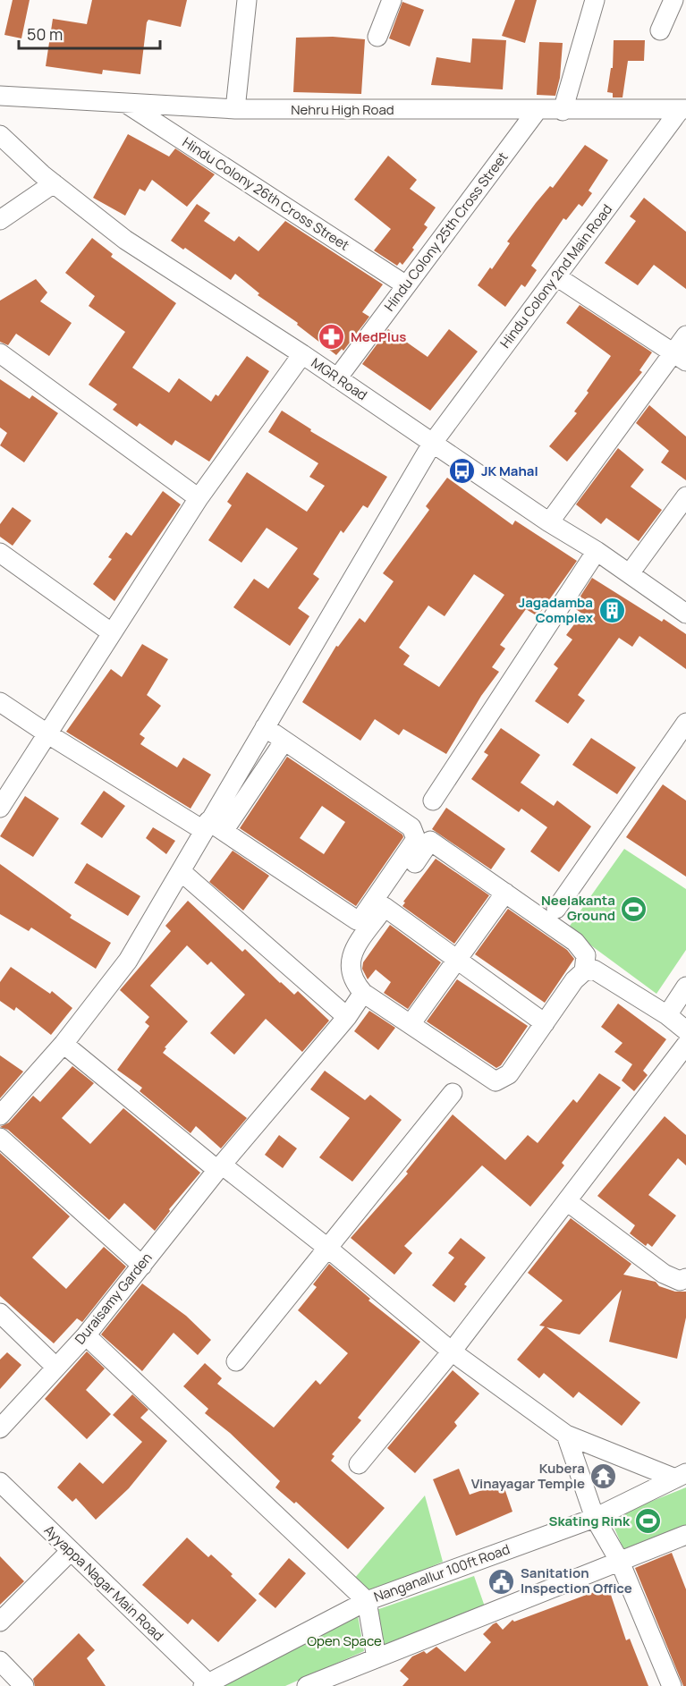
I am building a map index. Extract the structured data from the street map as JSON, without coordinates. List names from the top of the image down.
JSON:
{
  "streets": {
    "street": [
      "Nehru High Road",
      "Hindu Colony 26th Cross Street",
      "Hindu Colony 25th Cross Street",
      "Hindu Colony 2nd Main Road",
      "MGR Road",
      "Duraisamy Garden",
      "Nanganallur 100ft Road",
      "Ayyappa Nagar Main Road"
    ]
  },
  "crossings": [
    ["Nehru High Road", "Hindu Colony 26th Cross Street"],
    ["Nehru High Road", "Hindu Colony 25th Cross Street"],
    ["Nehru High Road", "Hindu Colony 2nd Main Road"],
    ["Hindu Colony 26th Cross Street", "Hindu Colony 25th Cross Street"],
    ["Hindu Colony 25th Cross Street", "MGR Road"],
    ["Hindu Colony 2nd Main Road", "MGR Road"],
    ["Nanganallur 100ft Road", "Ayyappa Nagar Main Road"]
  ],
  "parks": ["Open Space"],
  "places": {
    "pharmacy": ["MedPlus"],
    "bus stop": ["JK Mahal"],
    "building": ["Jagadamba Complex"],
    "sports": ["Neelakanta Ground", "Skating Rink"],
    "temple": ["Kubera Vinayagar Temple"],
    "public building": ["Sanitation Inspection Office"]
  },
  "scale_bar": "50 m"
}
